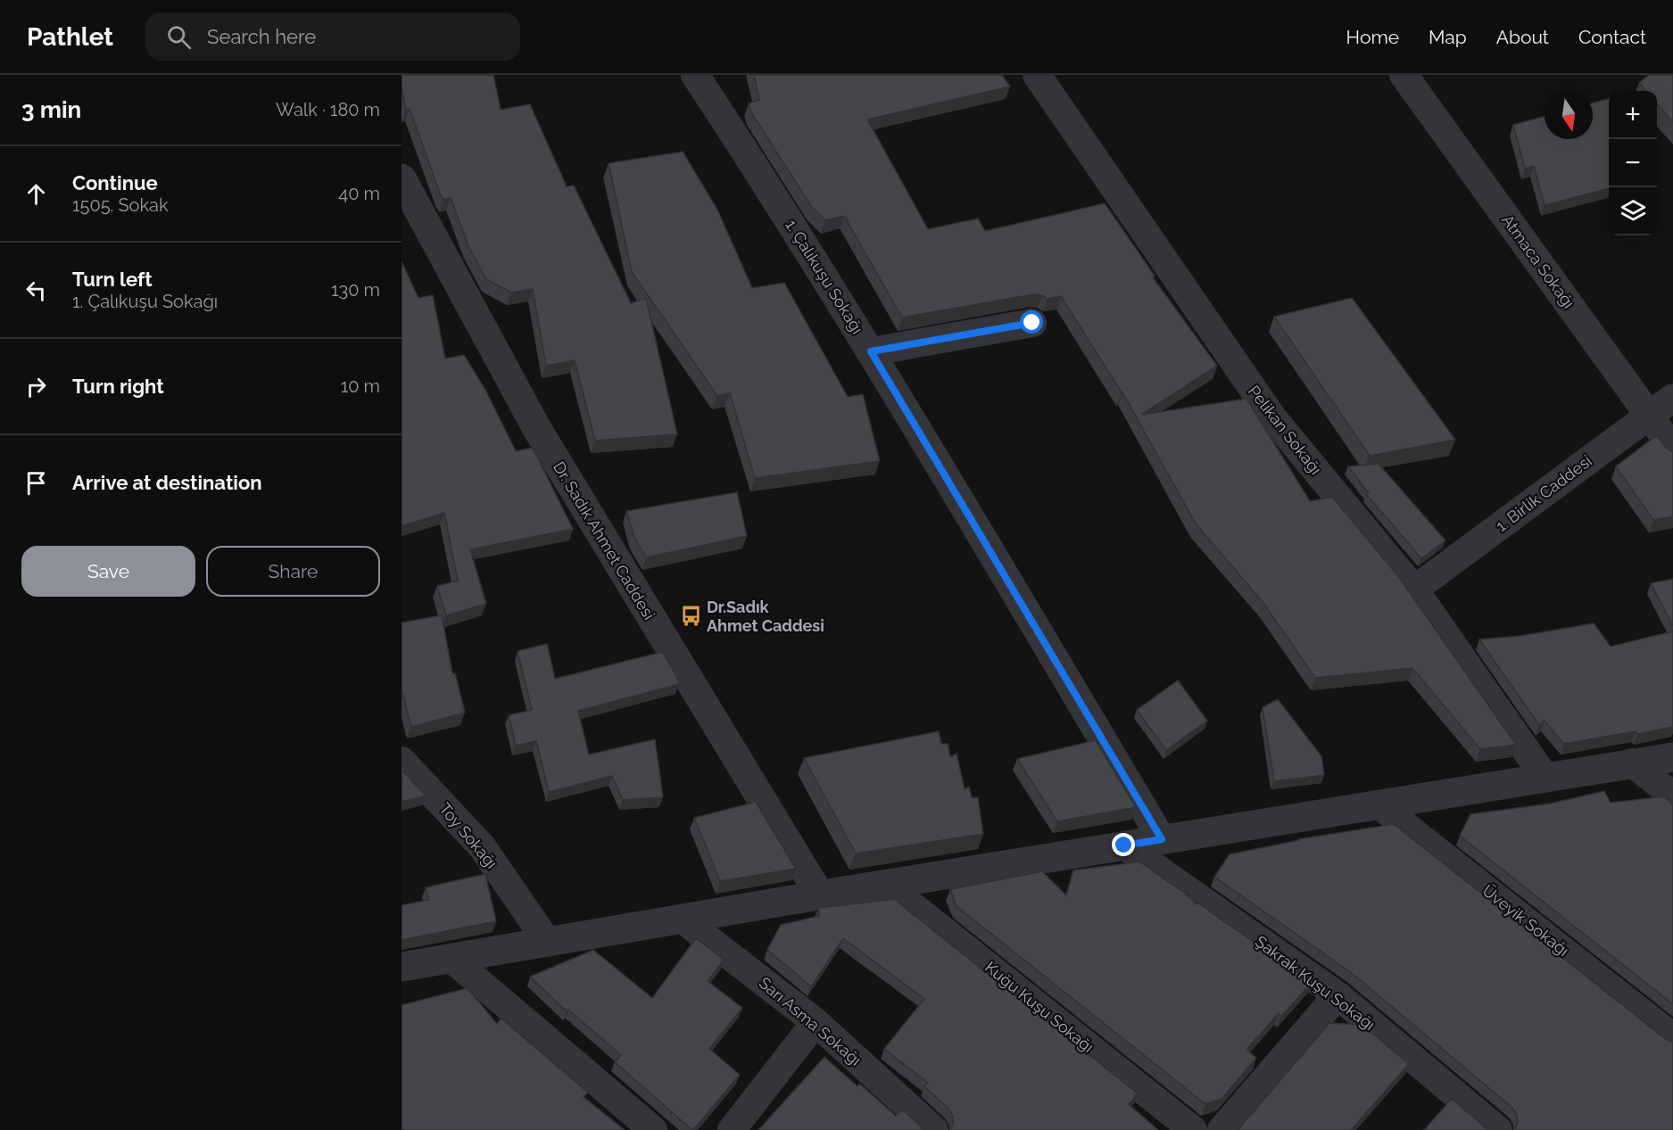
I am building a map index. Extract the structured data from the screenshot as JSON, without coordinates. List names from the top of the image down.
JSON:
{
  "streets": {
    "street": [
      "Atmaca Sokağı",
      "1. Çalıkuşu Sokağı",
      "Pelikan Sokağı",
      "1. Birlik Caddesi",
      "Dr. Sadık Ahmet Caddesi",
      "Toy Sokağı",
      "Üveyik Sokağı",
      "Şakrak Kuşu Sokağı",
      "Kuğu Kuşu Sokağı",
      "Sarı Asma Sokağı"
    ]
  },
  "crossings": [
    ["Atmaca Sokağı", "1. Birlik Caddesi"],
    ["Pelikan Sokağı", "1. Birlik Caddesi"]
  ],
  "places": {
    "bus stop": ["Dr.Sadık Ahmet Caddesi"]
  },
  "north": "bottom",
  "page": {
    "header": "Pathlet",
    "search": "Search here",
    "nav": [
      "Home",
      "Map",
      "About",
      "Contact"
    ],
    "heading": ["3 min", "Walk · 180 m"],
    "map_buttons": ["+", "−"],
    "list": [
      ["Continue", "1505. Sokak", "40 m"],
      ["Turn left", "1. Çalıkuşu Sokağı", "130 m"],
      ["Turn right", "10 m"],
      "Arrive at destination"
    ],
    "buttons": ["Save", "Share"]
  }
}
